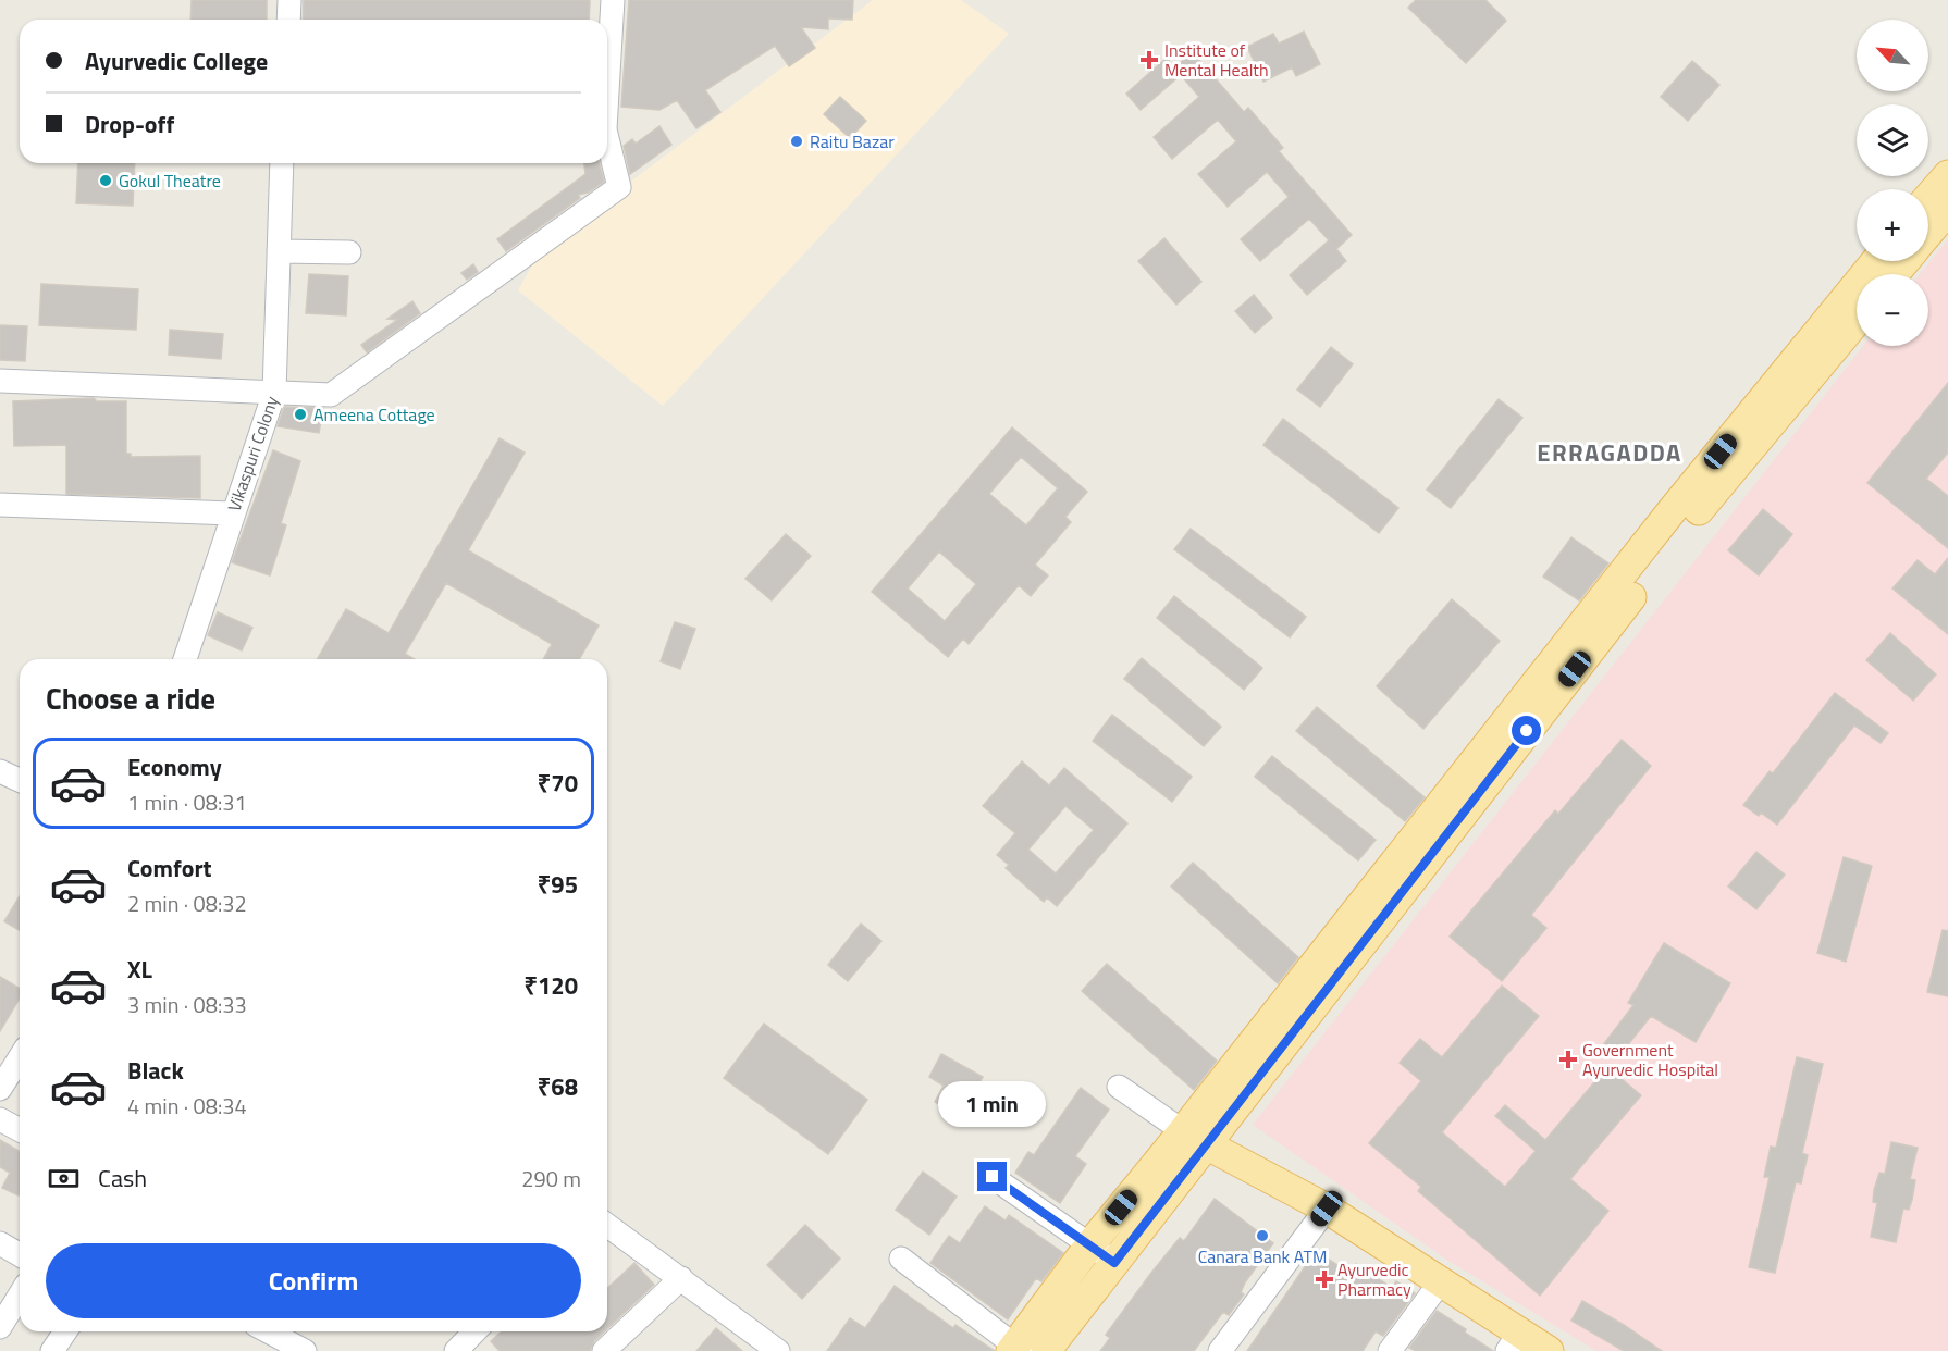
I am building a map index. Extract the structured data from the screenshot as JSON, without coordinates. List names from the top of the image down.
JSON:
{
  "streets": {
    "street": ["Vikaspuri Colony"]
  },
  "districts": ["ERRAGADDA"],
  "places": {
    "health": ["Institute of Mental Health", "Government Ayurvedic Hospital", "Ayurvedic Pharmacy"],
    "other": [
      "Raitu Bazar",
      "Gokul Theatre",
      "Ameena Cottage",
      "Canara Bank ATM"
    ]
  },
  "north": "top left",
  "page": {
    "map_buttons": ["+", "−"],
    "banner": ["Ayurvedic College", "Drop-off"],
    "heading": "Choose a ride",
    "list": [
      {
        "name": "Economy",
        "note": "1 min · 08:31",
        "value": "₹70"
      },
      {
        "name": "Comfort",
        "note": "2 min · 08:32",
        "value": "₹95"
      },
      {
        "name": "XL",
        "note": "3 min · 08:33",
        "value": "₹120"
      },
      {
        "name": "Black",
        "note": "4 min · 08:34",
        "value": "₹68"
      }
    ],
    "bubble": "1 min",
    "pay": ["Cash", "290 m"],
    "buttons": "Confirm"
  }
}
